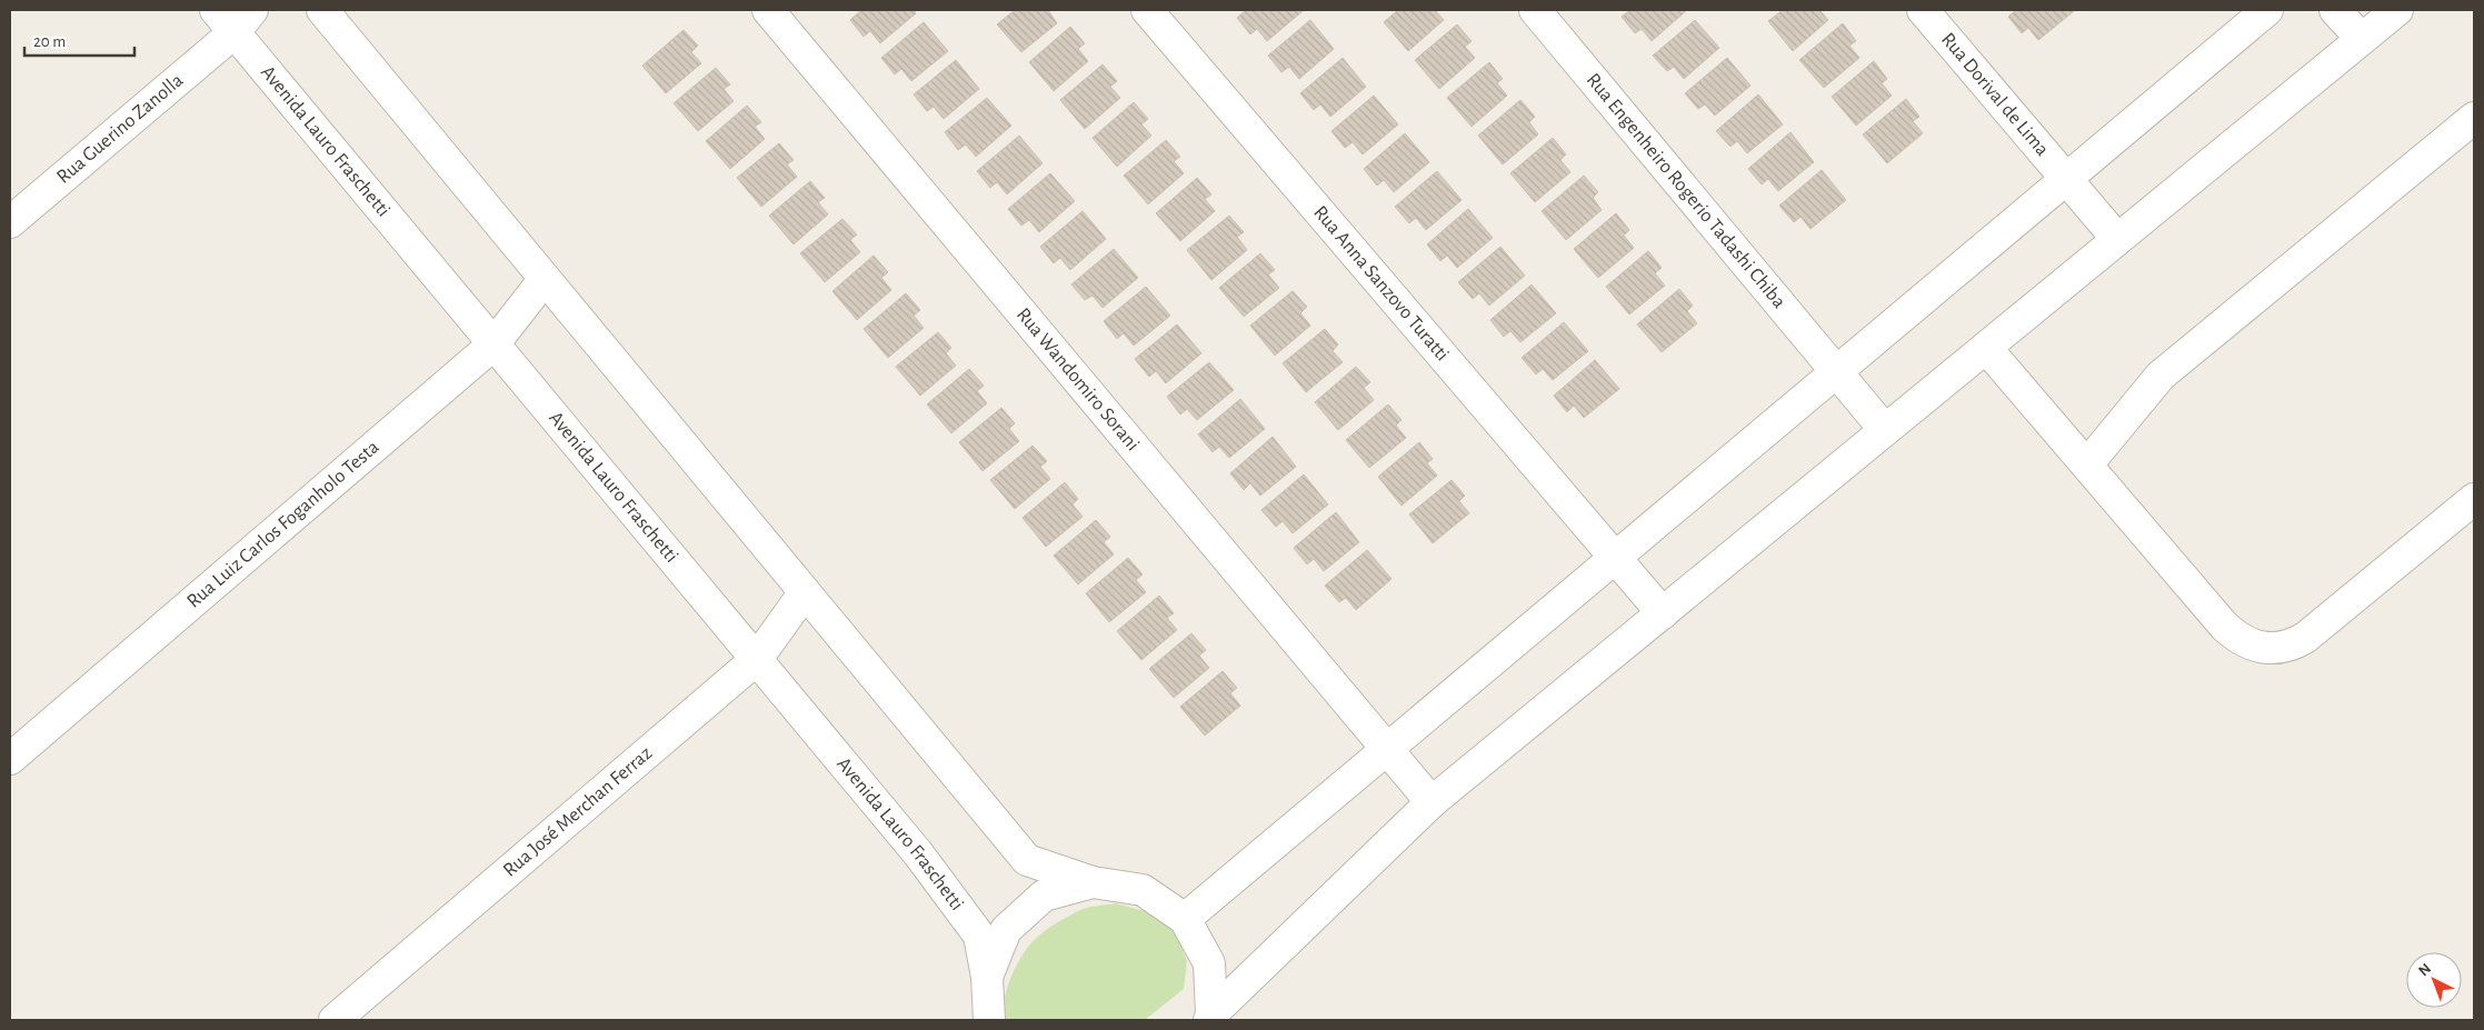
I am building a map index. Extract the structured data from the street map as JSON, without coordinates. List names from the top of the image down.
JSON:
{
  "streets": {
    "street": [
      "Rua Dorival de Lima",
      "Rua Guerino Zanolla",
      "Avenida Lauro Fraschetti",
      "Rua Engenheiro Rogerio Tadashi Chiba",
      "Rua Anna Sanzovo Turatti",
      "Rua Wandomiro Sorani",
      "Rua Luiz Carlos Foganholo Testa",
      "Rua José Merchan Ferraz"
    ]
  },
  "crossings": [
    ["Rua Guerino Zanolla", "Avenida Lauro Fraschetti"],
    ["Avenida Lauro Fraschetti", "Rua Luiz Carlos Foganholo Testa"],
    ["Avenida Lauro Fraschetti", "Rua José Merchan Ferraz"]
  ],
  "scale_bar": "20 m",
  "north": "top left"
}
